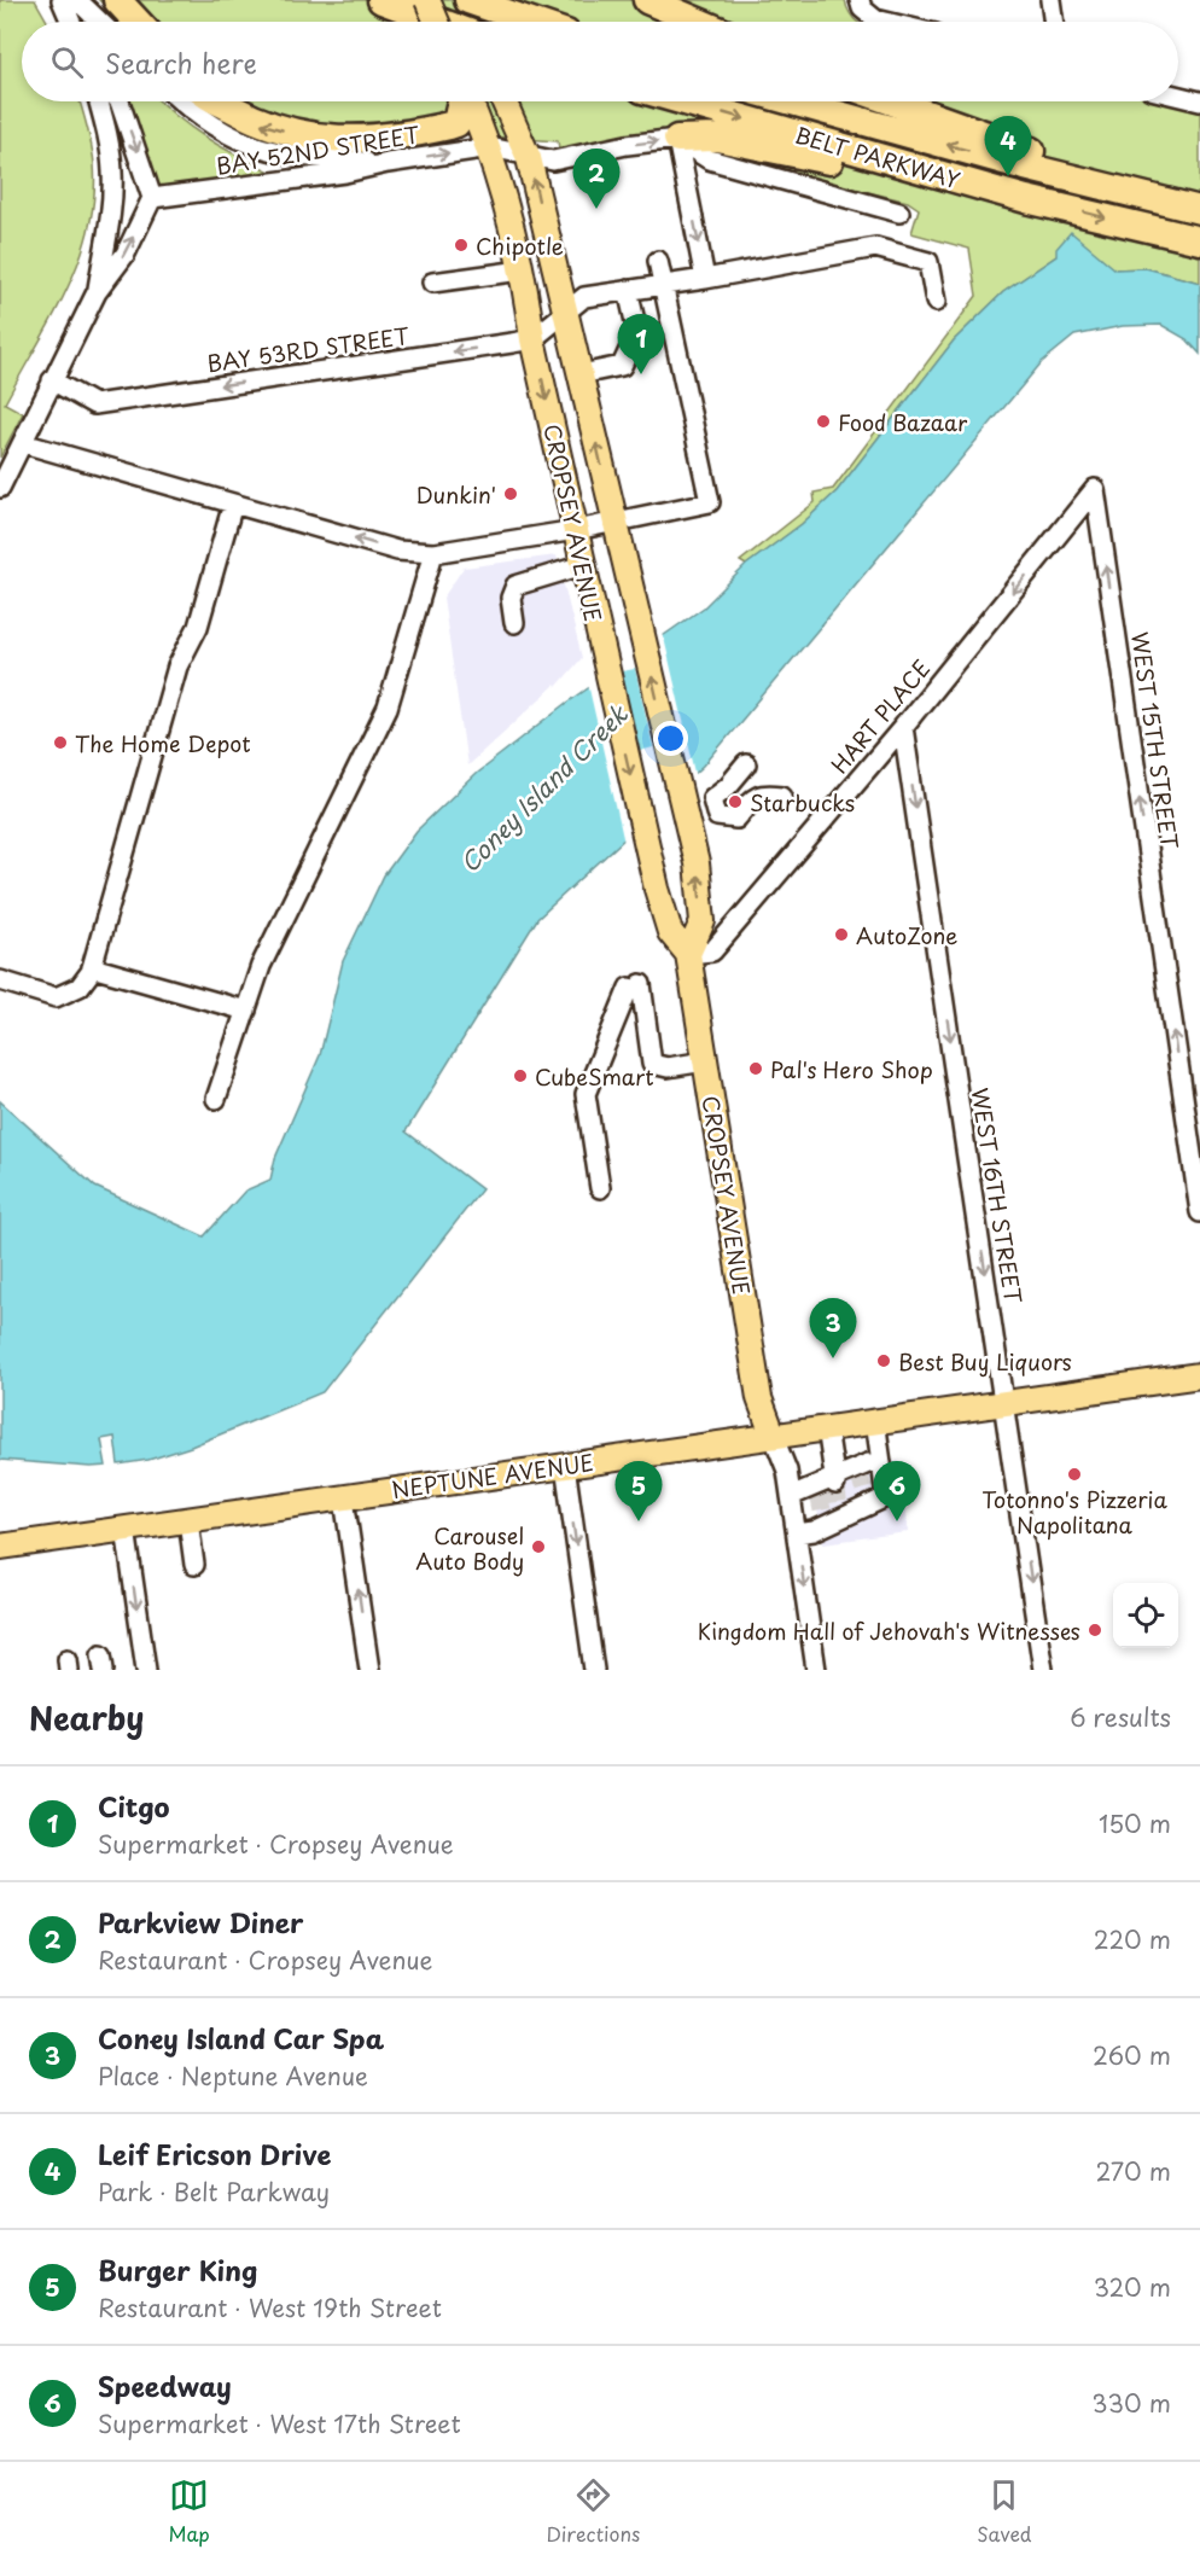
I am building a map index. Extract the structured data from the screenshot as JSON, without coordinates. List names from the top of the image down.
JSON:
{
  "streets": {
    "highway": ["BELT PARKWAY"],
    "main road": ["CROPSEY AVENUE", "NEPTUNE AVENUE"],
    "street": [
      "BAY 52ND STREET",
      "BAY 53RD STREET",
      "HART PLACE",
      "WEST 15TH STREET",
      "WEST 16TH STREET"
    ]
  },
  "crossings": [
    ["BAY 52ND STREET", "CROPSEY AVENUE"],
    ["BAY 53RD STREET", "CROPSEY AVENUE"],
    ["CROPSEY AVENUE", "HART PLACE"],
    ["CROPSEY AVENUE", "NEPTUNE AVENUE"],
    ["HART PLACE", "WEST 15TH STREET"],
    ["HART PLACE", "WEST 16TH STREET"],
    ["WEST 16TH STREET", "NEPTUNE AVENUE"]
  ],
  "one_way": ["HART PLACE", "WEST 15TH STREET", "WEST 16TH STREET"],
  "water": ["Coney Island Creek"],
  "places": [
    "Chipotle",
    "Food Bazaar",
    "Dunkin'",
    "The Home Depot",
    "Starbucks",
    "AutoZone",
    "Pal's Hero Shop",
    "CubeSmart",
    "Best Buy Liquors",
    "Totonno's Pizzeria Napolitana",
    "Carousel Auto Body",
    "Kingdom Hall of Jehovah's Witnesses"
  ],
  "page": {
    "search": "Search here",
    "pins": [
      "4",
      "2",
      "1",
      "3",
      "5",
      "6"
    ],
    "heading": ["Nearby", "6 results"],
    "list": [
      {
        "mark": "1",
        "name": "Citgo",
        "note": "Supermarket · Cropsey Avenue",
        "value": "150 m"
      },
      {
        "mark": "2",
        "name": "Parkview Diner",
        "note": "Restaurant · Cropsey Avenue",
        "value": "220 m"
      },
      {
        "mark": "3",
        "name": "Coney Island Car Spa",
        "note": "Place · Neptune Avenue",
        "value": "260 m"
      },
      {
        "mark": "4",
        "name": "Leif Ericson Drive",
        "note": "Park · Belt Parkway",
        "value": "270 m"
      },
      {
        "mark": "5",
        "name": "Burger King",
        "note": "Restaurant · West 19th Street",
        "value": "320 m"
      },
      {
        "mark": "6",
        "name": "Speedway",
        "note": "Supermarket · West 17th Street",
        "value": "330 m"
      }
    ],
    "nav": ["Map", "Directions", "Saved"]
  }
}
